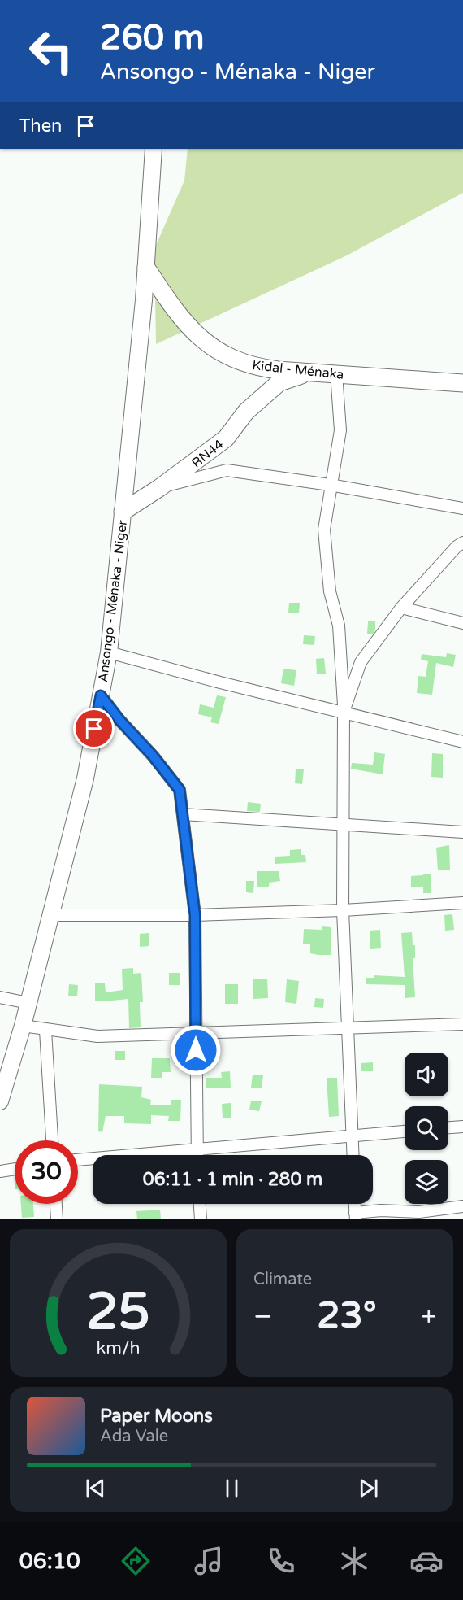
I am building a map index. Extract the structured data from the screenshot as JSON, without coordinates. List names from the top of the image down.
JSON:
{
  "streets": {
    "main road": ["Kidal - Ménaka", "RN44", "Ansongo - Ménaka - Niger"]
  },
  "crossings": [
    ["Kidal - Ménaka", "RN44"],
    ["Kidal - Ménaka", "Ansongo - Ménaka - Niger"],
    ["RN44", "Ansongo - Ménaka - Niger"]
  ],
  "page": {
    "turn": ["260 m", "Ansongo - Ménaka - Niger"],
    "then": "Then",
    "limit": "30",
    "trip": "06:11 · 1 min · 280 m",
    "tile": "Climate",
    "heat": ["−", "23°", "+"],
    "song": ["Paper Moons", "Ada Vale"],
    "tabs": "06:10",
    "gauge": ["25", "km/h"]
  }
}
